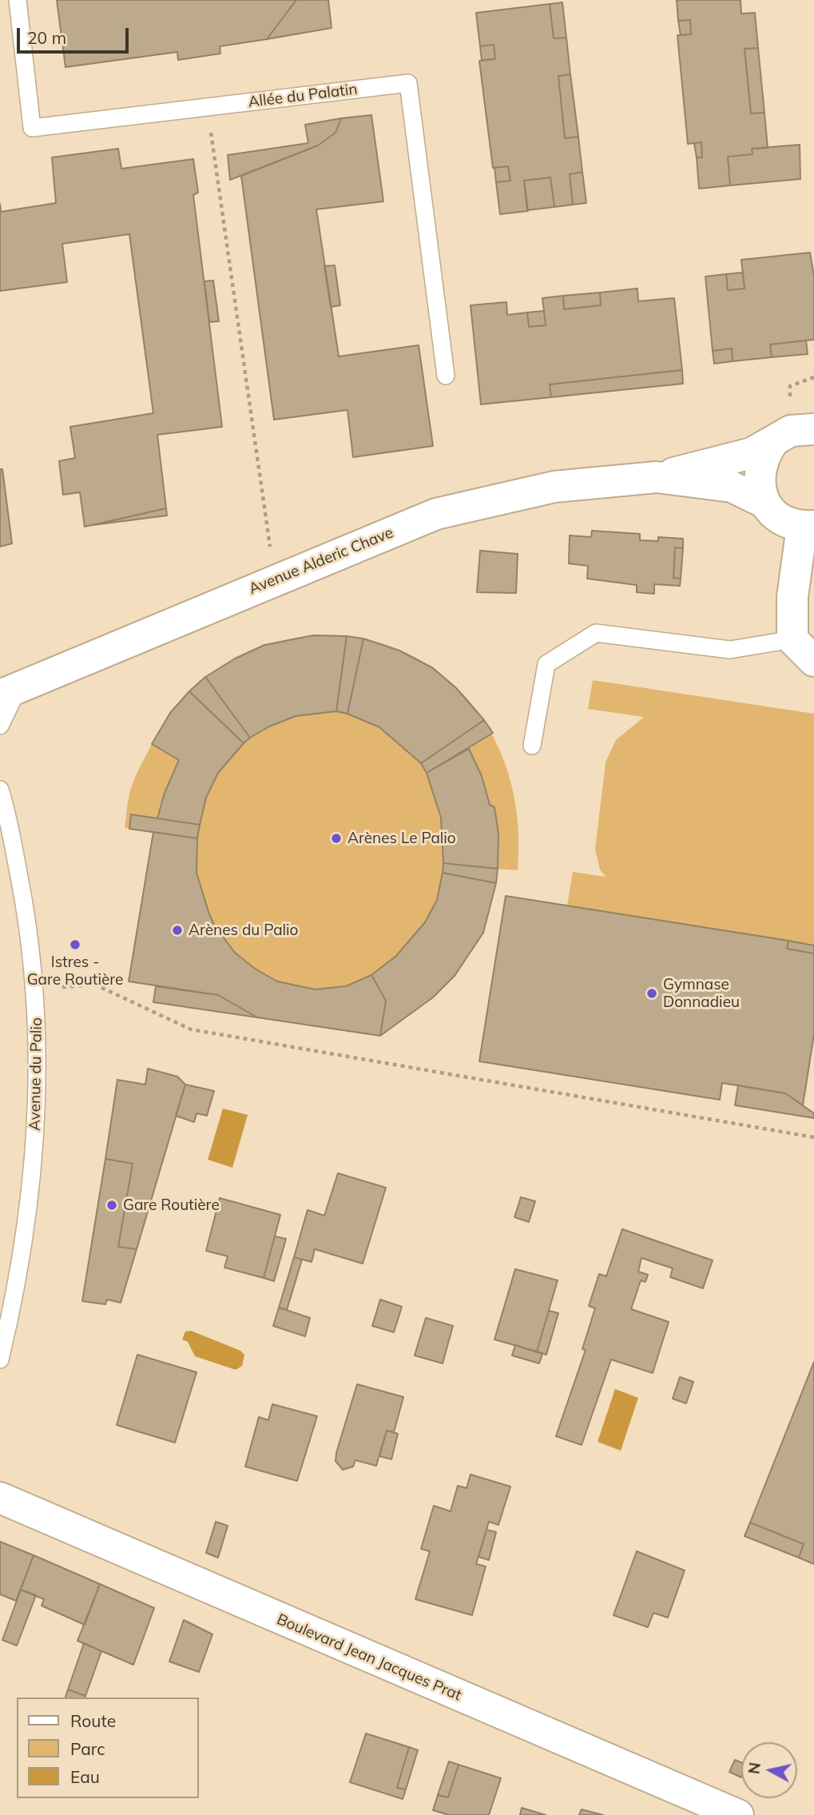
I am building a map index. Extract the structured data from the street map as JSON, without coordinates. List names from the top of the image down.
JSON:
{
  "streets": {
    "street": ["Avenue Alderic Chave", "Boulevard Jean Jacques Prat"],
    "lane": ["Allée du Palatin", "Avenue du Palio"]
  },
  "places": [
    "Arènes Le Palio",
    "Arènes du Palio",
    "Istres - Gare Routière",
    "Gymnase Donnadieu",
    "Gare Routière"
  ],
  "legend": ["Route", "Parc", "Eau"],
  "scale_bar": "20 m",
  "north": "left"
}
